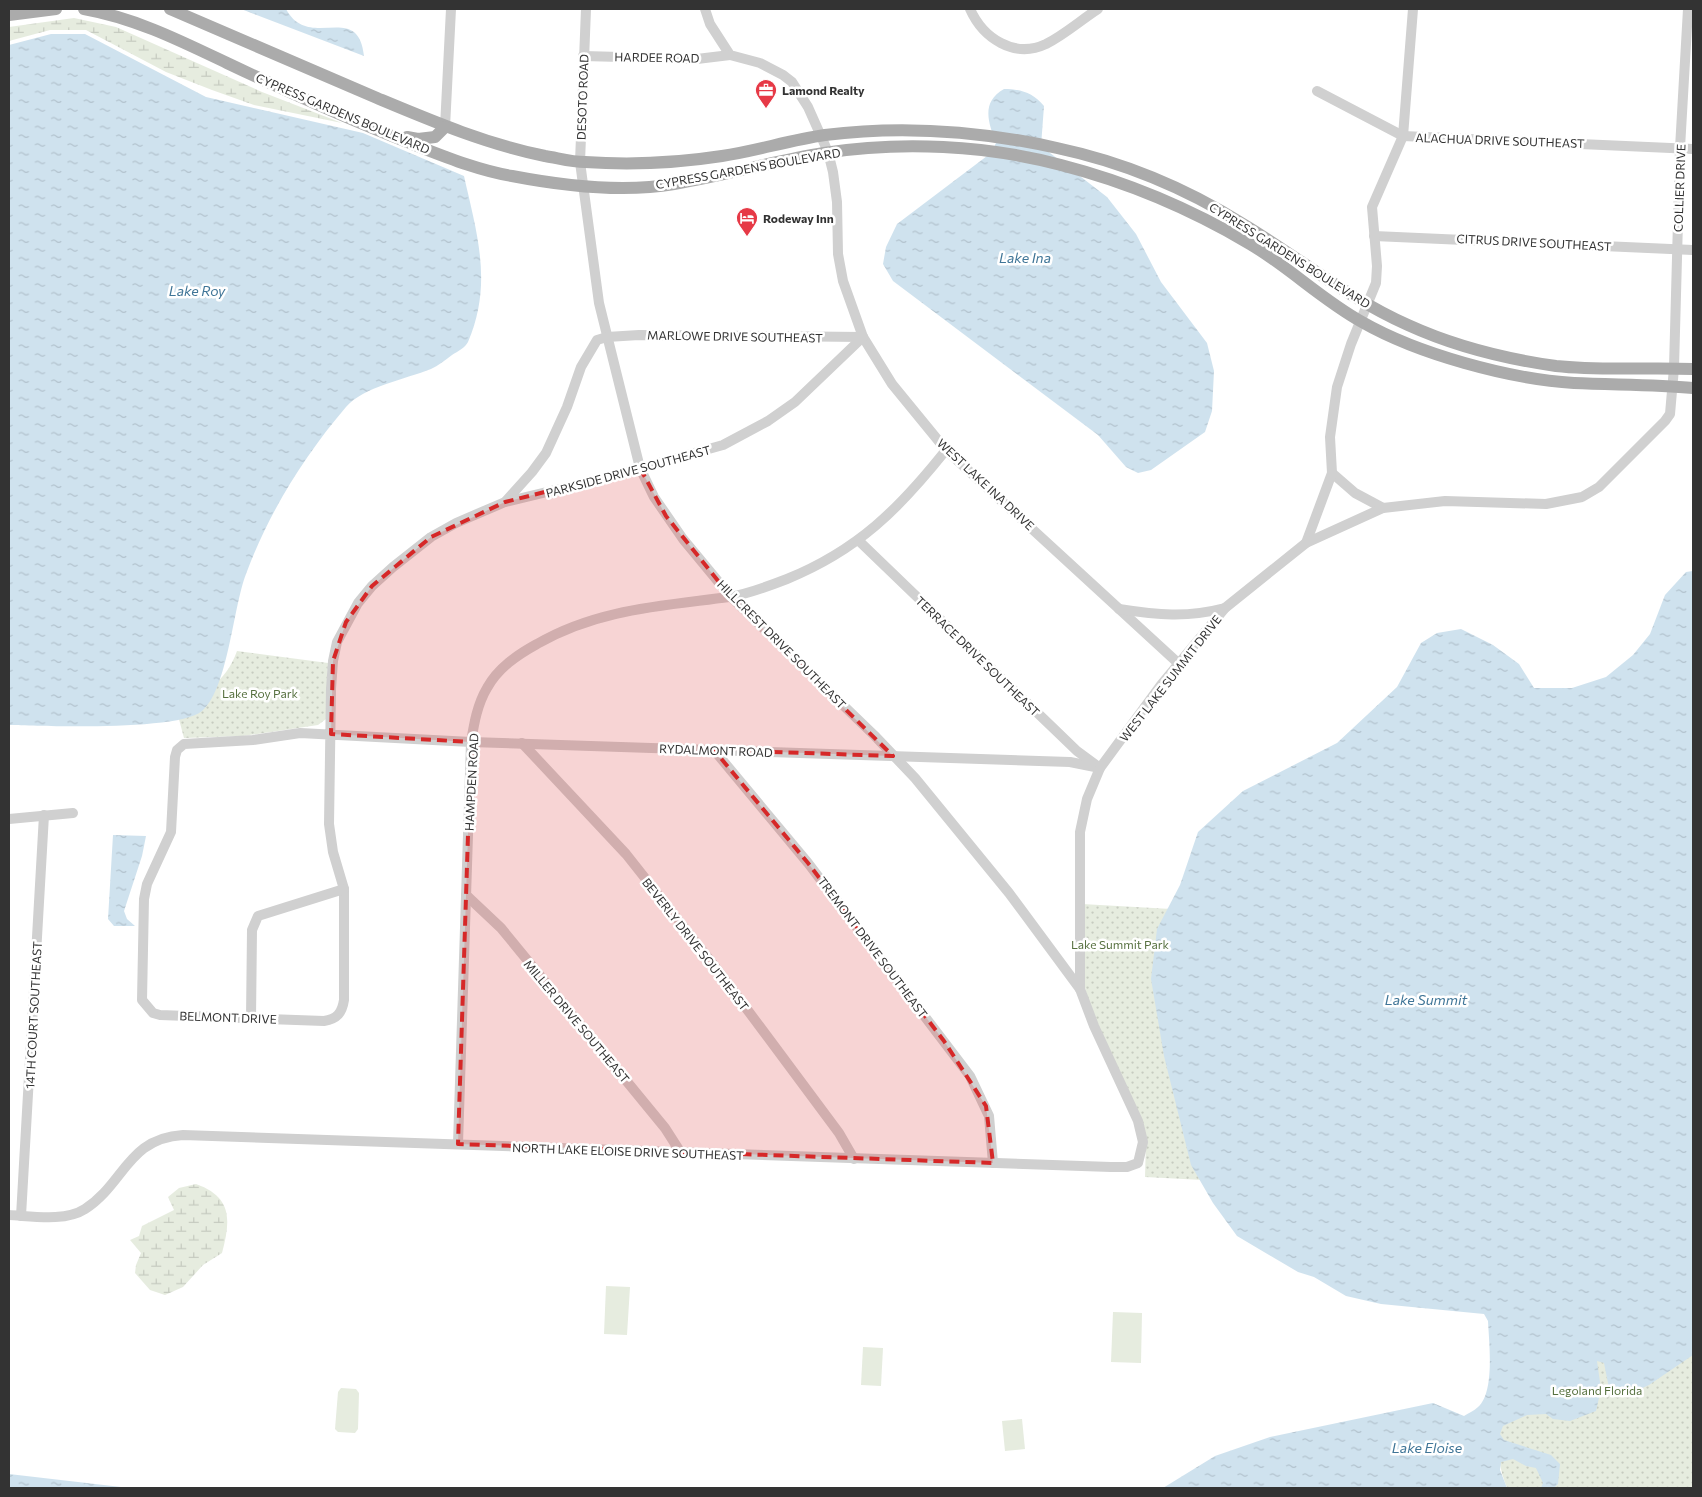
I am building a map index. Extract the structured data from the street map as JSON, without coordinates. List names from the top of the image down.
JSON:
{
  "streets": {
    "main road": ["CYPRESS GARDENS BOULEVARD"],
    "street": [
      "HARDEE ROAD",
      "DESOTO ROAD",
      "ALACHUA DRIVE SOUTHEAST",
      "COLLIER DRIVE",
      "CITRUS DRIVE SOUTHEAST",
      "MARLOWE DRIVE SOUTHEAST",
      "PARKSIDE DRIVE SOUTHEAST",
      "WEST LAKE INA DRIVE",
      "HILLCREST DRIVE SOUTHEAST",
      "TERRACE DRIVE SOUTHEAST",
      "WEST LAKE SUMMIT DRIVE",
      "RYDALMONT ROAD",
      "HAMPDEN ROAD",
      "BEVERLY DRIVE SOUTHEAST",
      "TREMONT DRIVE SOUTHEAST",
      "14TH COURT SOUTHEAST",
      "BELMONT DRIVE",
      "MILLER DRIVE SOUTHEAST",
      "NORTH LAKE ELOISE DRIVE SOUTHEAST"
    ]
  },
  "crossings": [
    ["HARDEE ROAD", "DESOTO ROAD"],
    ["HARDEE ROAD", "WEST LAKE INA DRIVE"],
    ["DESOTO ROAD", "CYPRESS GARDENS BOULEVARD"],
    ["DESOTO ROAD", "HILLCREST DRIVE SOUTHEAST"],
    ["CYPRESS GARDENS BOULEVARD", "COLLIER DRIVE"],
    ["CYPRESS GARDENS BOULEVARD", "WEST LAKE INA DRIVE"],
    ["CYPRESS GARDENS BOULEVARD", "HILLCREST DRIVE SOUTHEAST"],
    ["CYPRESS GARDENS BOULEVARD", "WEST LAKE SUMMIT DRIVE"],
    ["ALACHUA DRIVE SOUTHEAST", "COLLIER DRIVE"],
    ["COLLIER DRIVE", "CITRUS DRIVE SOUTHEAST"],
    ["COLLIER DRIVE", "WEST LAKE SUMMIT DRIVE"],
    ["MARLOWE DRIVE SOUTHEAST", "PARKSIDE DRIVE SOUTHEAST"],
    ["MARLOWE DRIVE SOUTHEAST", "WEST LAKE INA DRIVE"],
    ["MARLOWE DRIVE SOUTHEAST", "HILLCREST DRIVE SOUTHEAST"],
    ["PARKSIDE DRIVE SOUTHEAST", "WEST LAKE INA DRIVE"],
    ["PARKSIDE DRIVE SOUTHEAST", "HILLCREST DRIVE SOUTHEAST"],
    ["PARKSIDE DRIVE SOUTHEAST", "RYDALMONT ROAD"],
    ["PARKSIDE DRIVE SOUTHEAST", "BELMONT DRIVE"],
    ["WEST LAKE INA DRIVE", "WEST LAKE SUMMIT DRIVE"],
    ["WEST LAKE INA DRIVE", "HAMPDEN ROAD"],
    ["HILLCREST DRIVE SOUTHEAST", "WEST LAKE SUMMIT DRIVE"],
    ["HILLCREST DRIVE SOUTHEAST", "RYDALMONT ROAD"],
    ["HILLCREST DRIVE SOUTHEAST", "HAMPDEN ROAD"],
    ["TERRACE DRIVE SOUTHEAST", "WEST LAKE SUMMIT DRIVE"],
    ["TERRACE DRIVE SOUTHEAST", "RYDALMONT ROAD"],
    ["TERRACE DRIVE SOUTHEAST", "HAMPDEN ROAD"],
    ["WEST LAKE SUMMIT DRIVE", "RYDALMONT ROAD"],
    ["WEST LAKE SUMMIT DRIVE", "NORTH LAKE ELOISE DRIVE SOUTHEAST"],
    ["RYDALMONT ROAD", "HAMPDEN ROAD"],
    ["RYDALMONT ROAD", "BEVERLY DRIVE SOUTHEAST"],
    ["RYDALMONT ROAD", "TREMONT DRIVE SOUTHEAST"],
    ["RYDALMONT ROAD", "BELMONT DRIVE"],
    ["HAMPDEN ROAD", "MILLER DRIVE SOUTHEAST"],
    ["HAMPDEN ROAD", "NORTH LAKE ELOISE DRIVE SOUTHEAST"],
    ["BEVERLY DRIVE SOUTHEAST", "NORTH LAKE ELOISE DRIVE SOUTHEAST"],
    ["TREMONT DRIVE SOUTHEAST", "NORTH LAKE ELOISE DRIVE SOUTHEAST"],
    ["14TH COURT SOUTHEAST", "NORTH LAKE ELOISE DRIVE SOUTHEAST"],
    ["MILLER DRIVE SOUTHEAST", "NORTH LAKE ELOISE DRIVE SOUTHEAST"]
  ],
  "water": [
    "Lake Ina",
    "Lake Roy",
    "Lake Summit",
    "Lake Eloise"
  ],
  "parks": ["Lake Roy Park", "Lake Summit Park", "Legoland Florida"],
  "places": {
    "office": ["Lamond Realty"],
    "hotel": ["Rodeway Inn"]
  }
}
